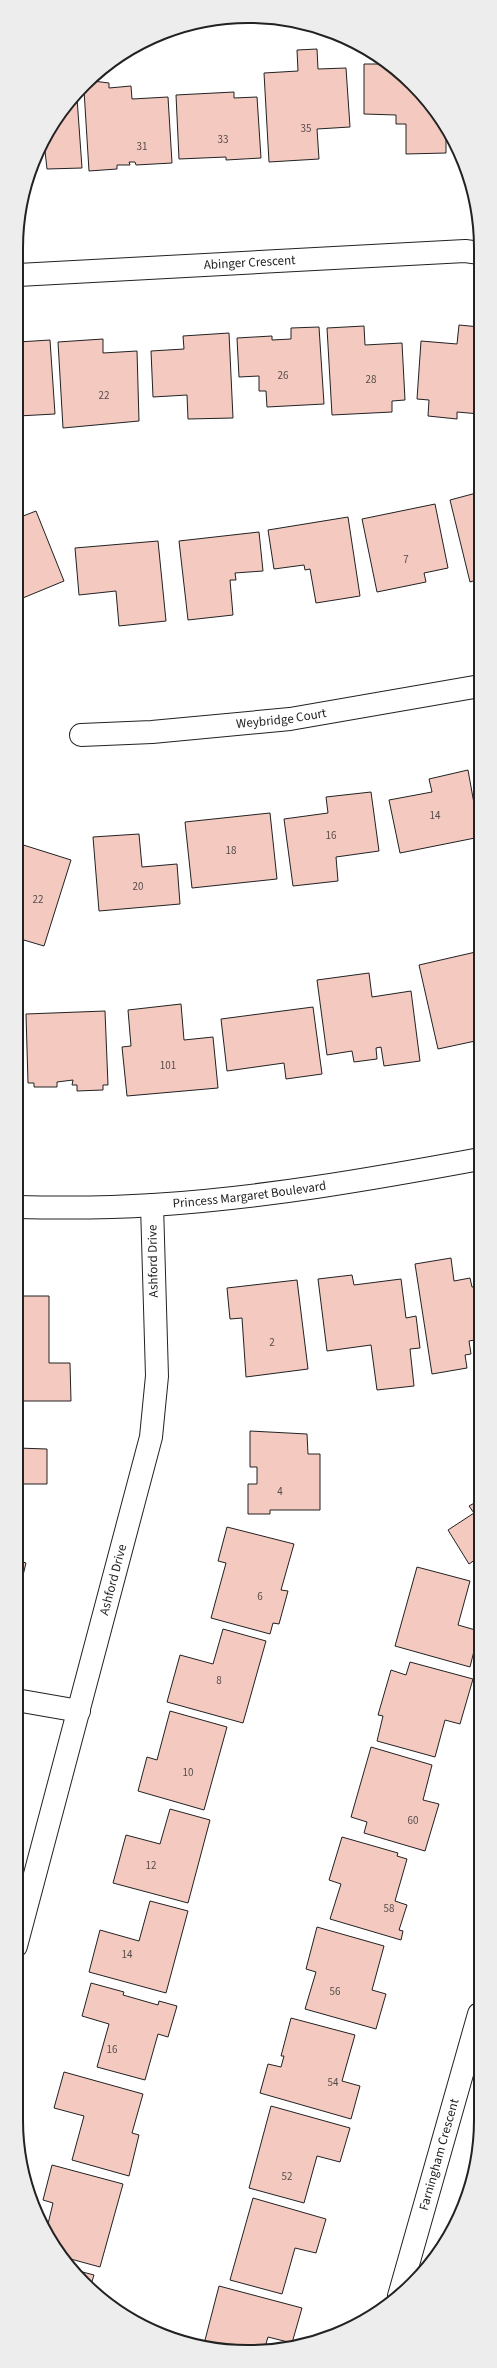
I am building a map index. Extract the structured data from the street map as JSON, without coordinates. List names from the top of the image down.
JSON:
{
  "streets": {
    "street": [
      "Abinger Crescent",
      "Weybridge Court",
      "Princess Margaret Boulevard",
      "Ashford Drive",
      "Farningham Crescent"
    ]
  },
  "crossings": [
    ["Princess Margaret Boulevard", "Ashford Drive"]
  ],
  "house_numbers": [
    "35",
    "33",
    "31",
    "26",
    "28",
    "22",
    "7",
    "14",
    "16",
    "18",
    "20",
    "22",
    "101",
    "2",
    "4",
    "6",
    "8",
    "10",
    "60",
    "12",
    "58",
    "14",
    "56",
    "16",
    "54",
    "52"
  ]
}
